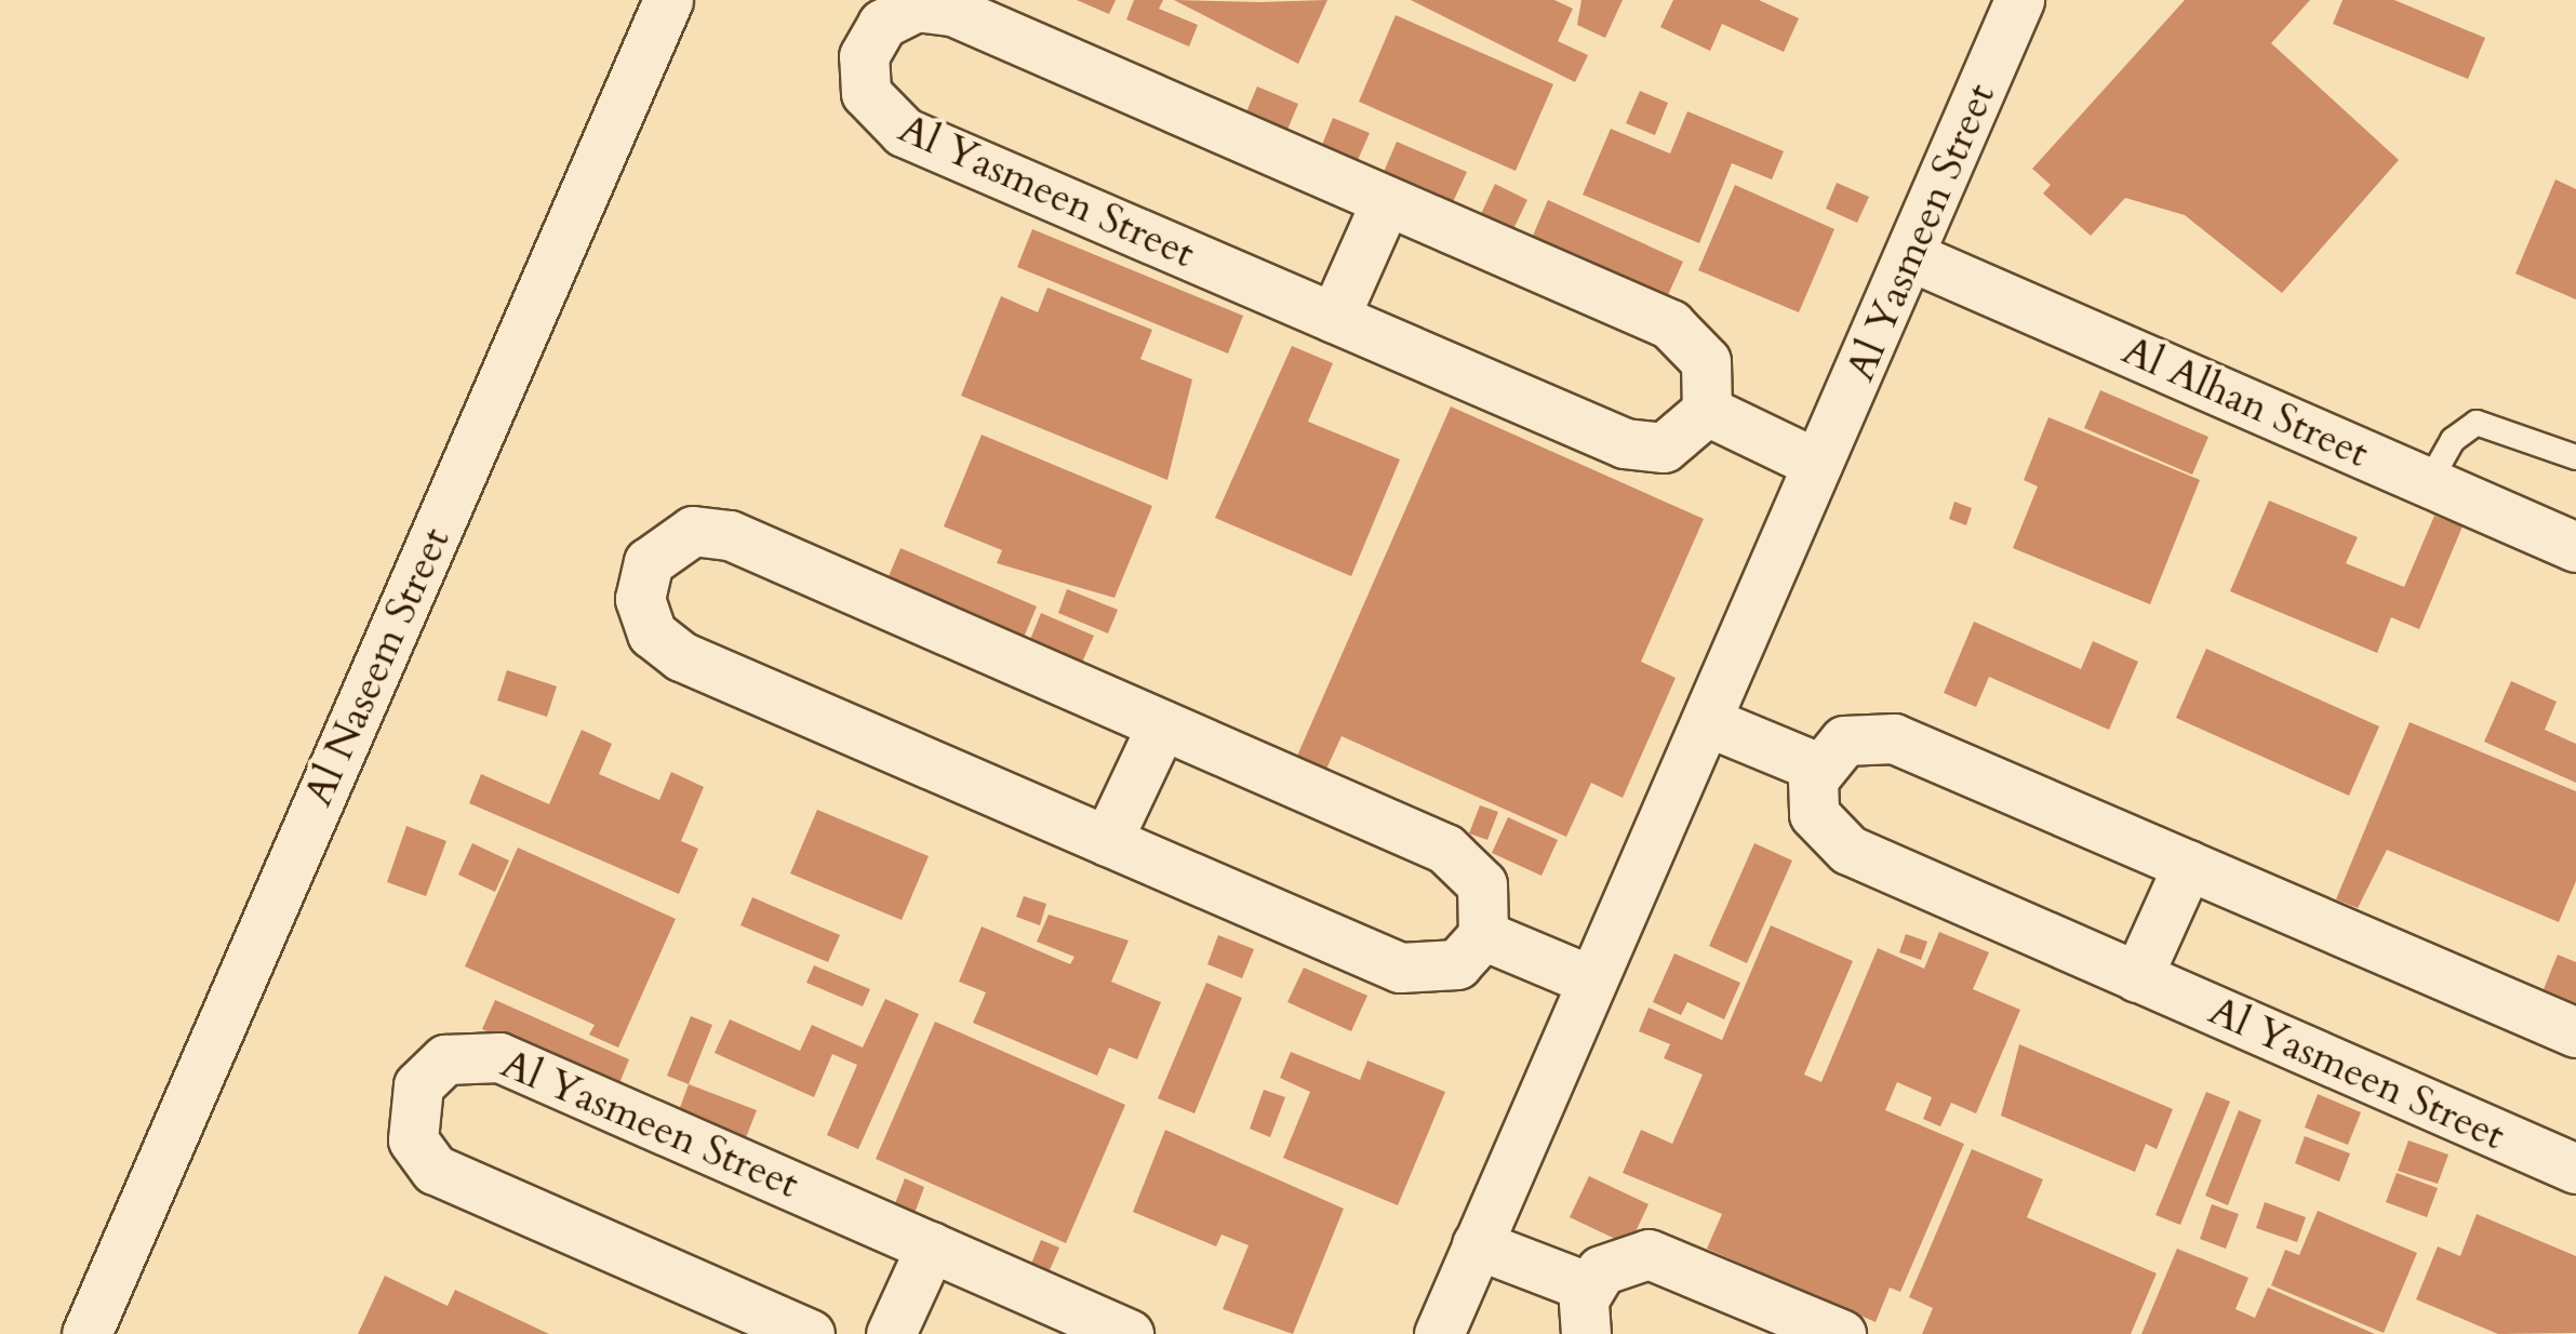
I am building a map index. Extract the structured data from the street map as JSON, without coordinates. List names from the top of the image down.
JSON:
{
  "streets": {
    "street": ["Al Yasmeen Street", "Al Alhan Street", "Al Naseem Street"]
  },
  "crossings": [
    ["Al Yasmeen Street", "Al Alhan Street"]
  ]
}
